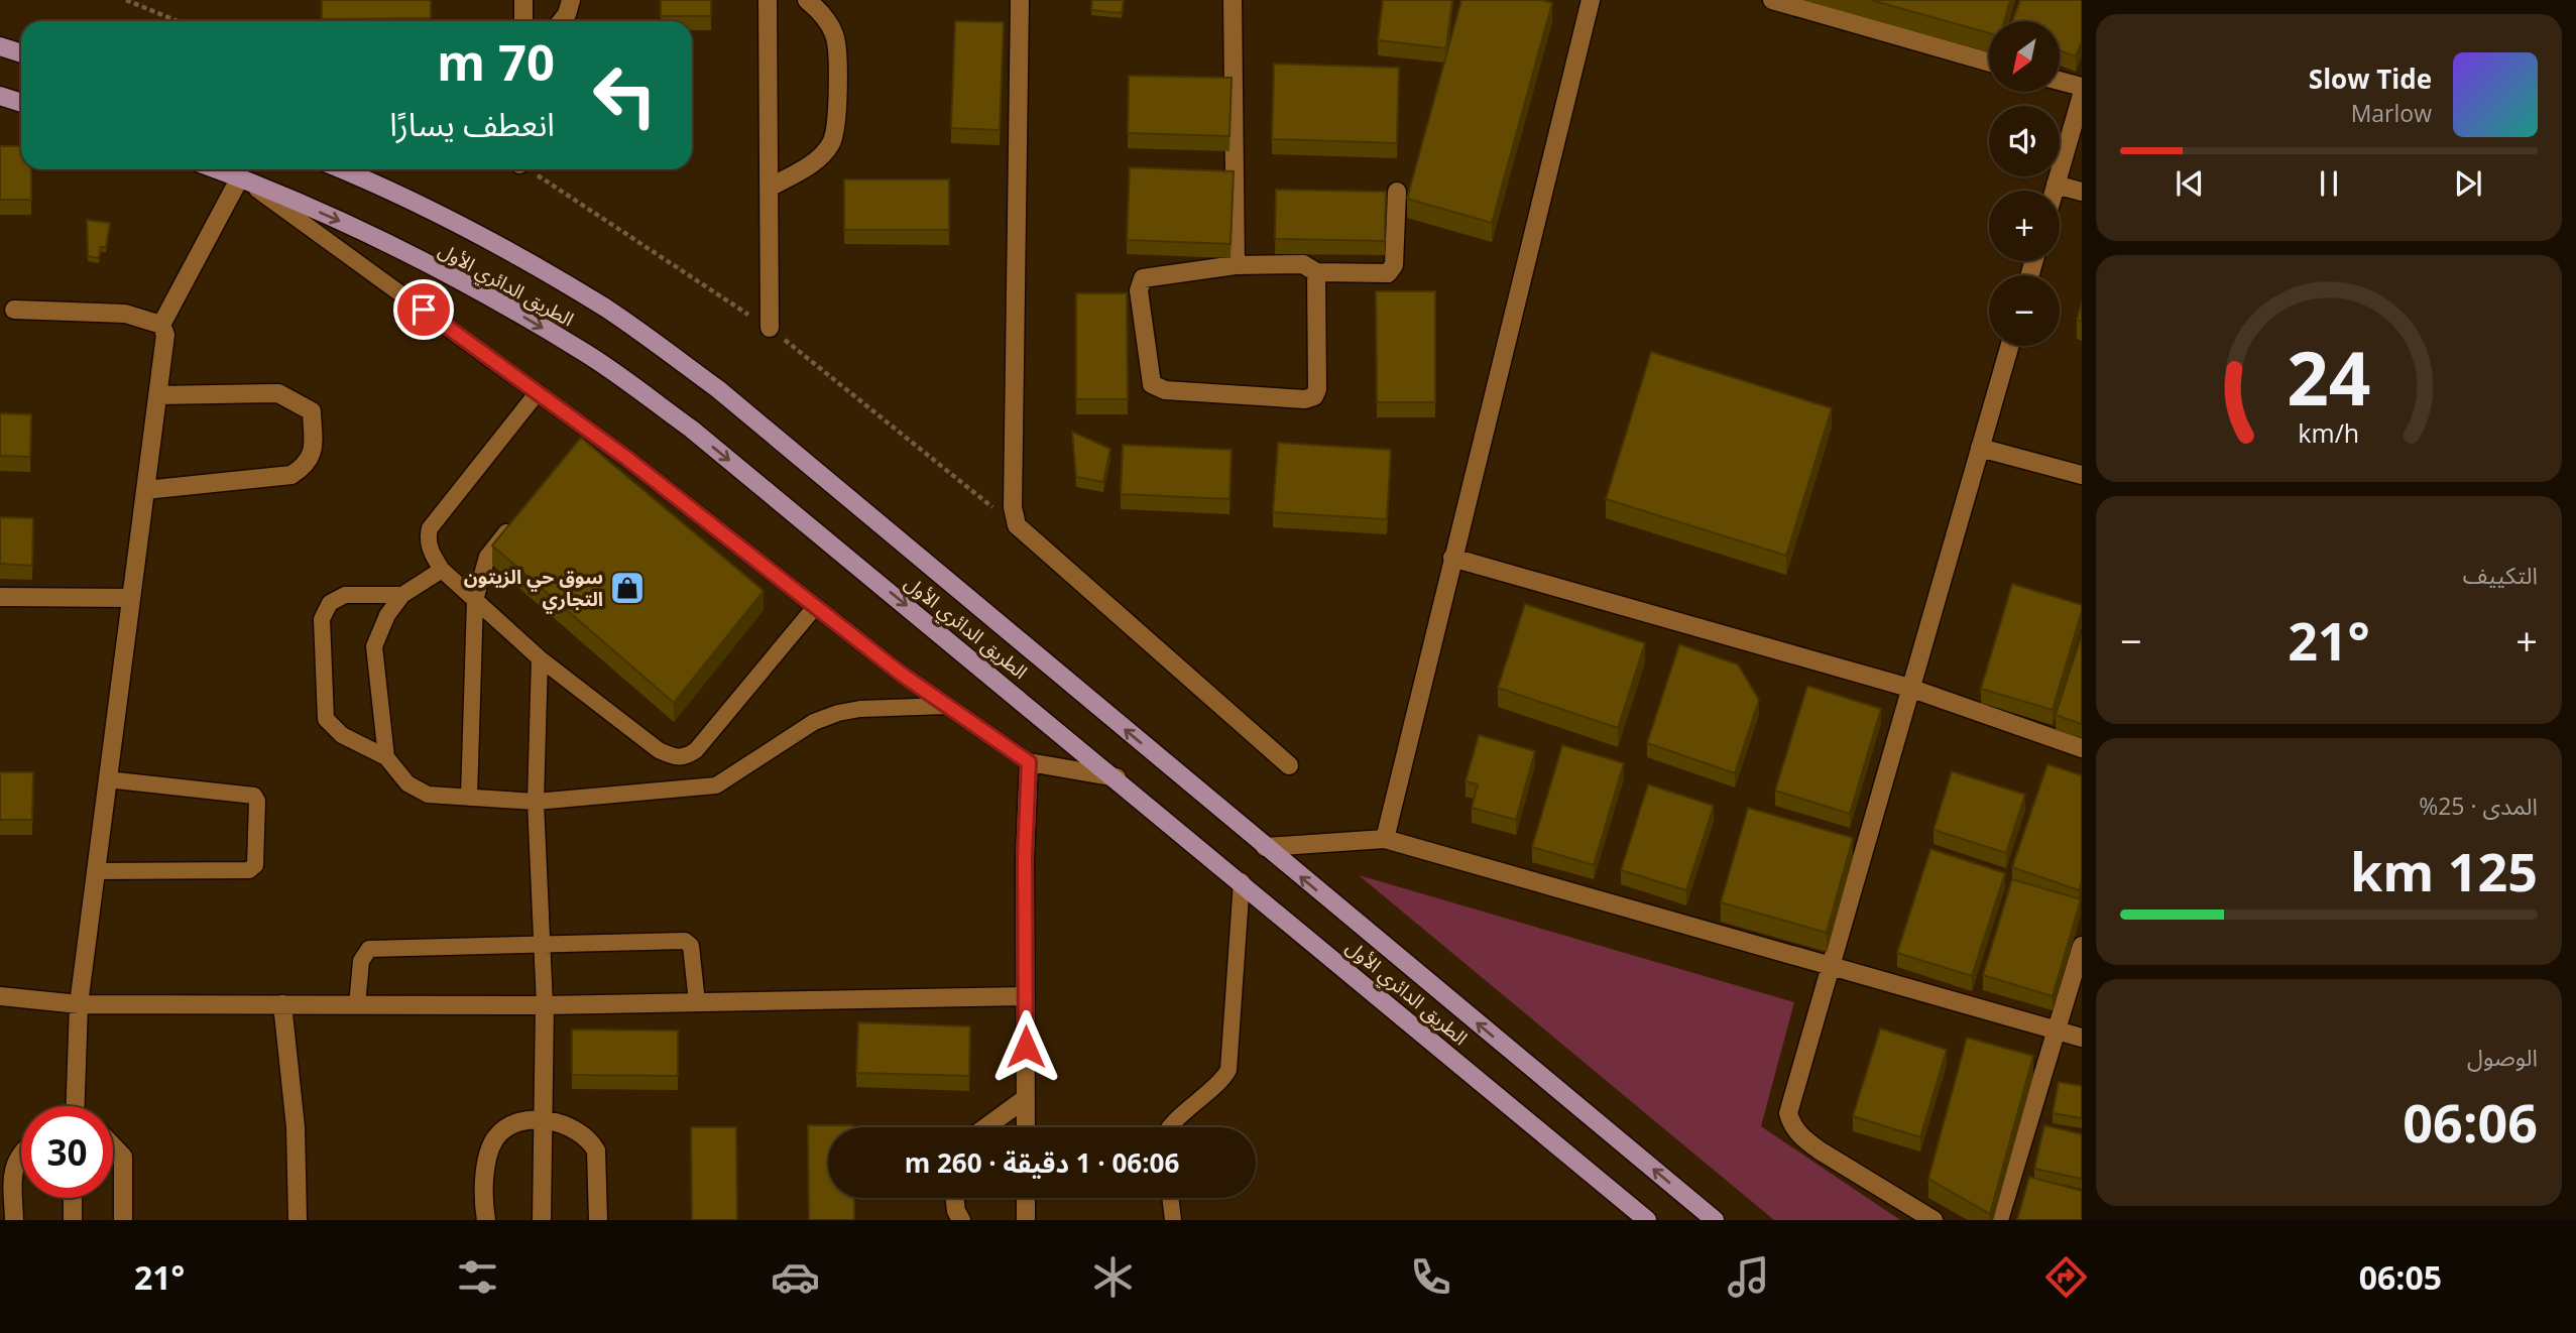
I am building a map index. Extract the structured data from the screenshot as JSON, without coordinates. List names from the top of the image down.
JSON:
{
  "streets": {
    "main road": ["الطريق الدائري الأول"]
  },
  "places": {
    "shop": ["سوق حي الزيتون التجاري"]
  },
  "north": "bottom left",
  "page": {
    "map_buttons": ["+", "−"],
    "turn": ["70 m", "انعطف يسارًا"],
    "song": ["Slow Tide", "Marlow"],
    "tile": [
      "التكييف",
      ["المدى · 25%", "125 km"],
      ["الوصول", "06:06"]
    ],
    "heat": ["−", "21°", "+"],
    "limit": "30",
    "trip": "06:06 · 1 دقيقة · 260 m",
    "tabs": ["06:05", "21°"],
    "gauge": ["24", "km/h"]
  }
}
